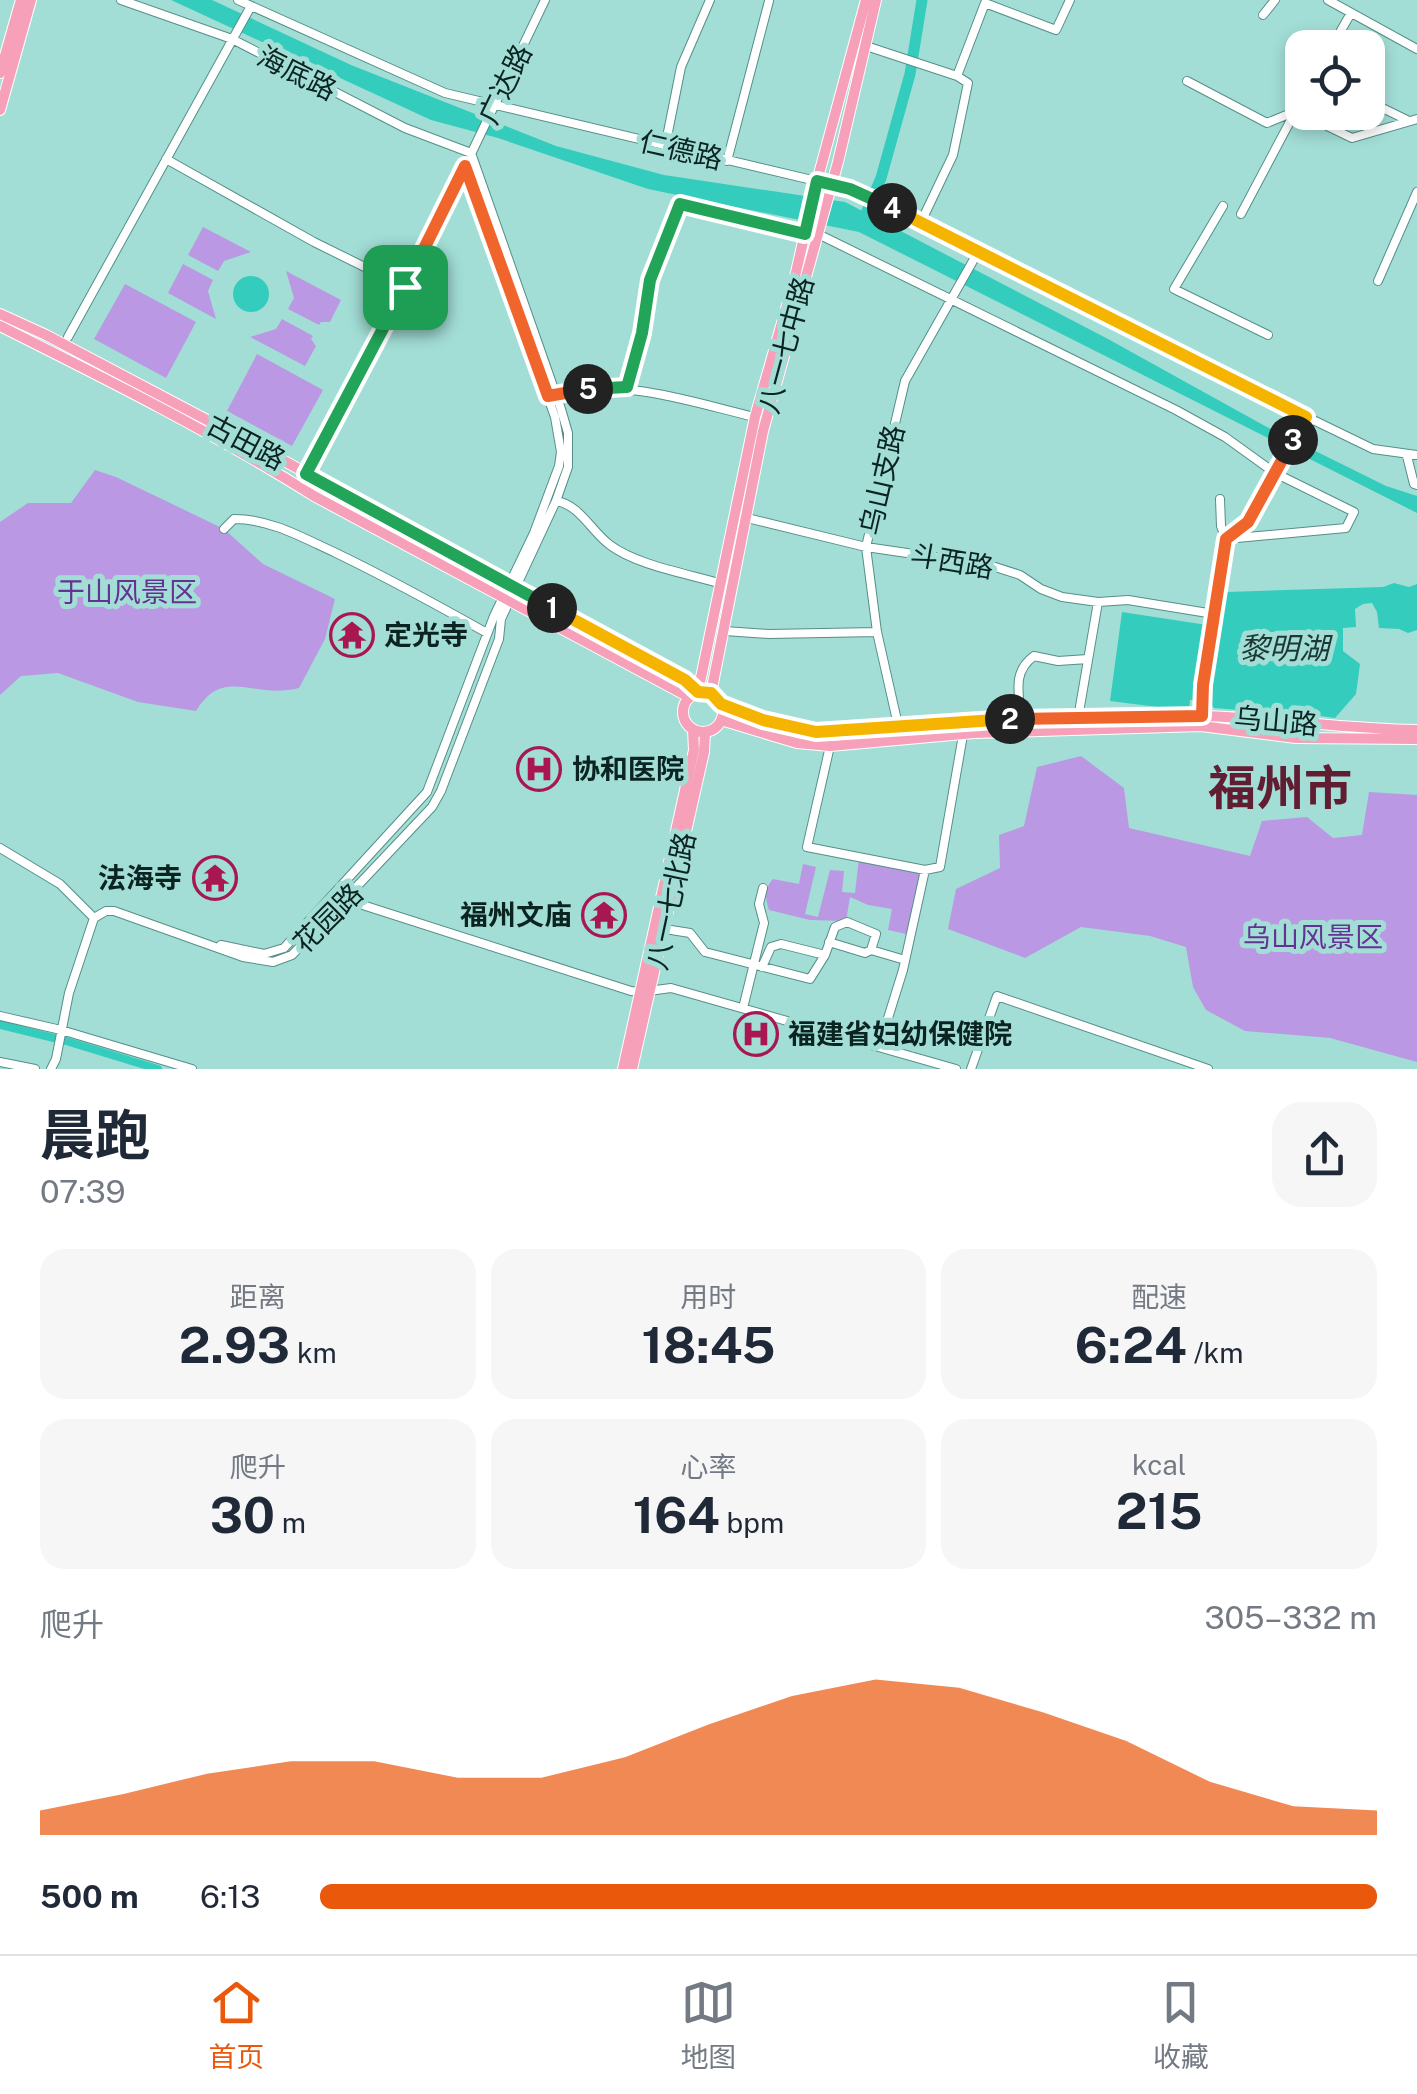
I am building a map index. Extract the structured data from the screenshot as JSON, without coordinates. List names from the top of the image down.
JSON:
{
  "streets": {
    "main road": [
      "八一七中路",
      "古田路",
      "乌山路",
      "八一七北路"
    ],
    "street": [
      "海底路",
      "广达路",
      "仁德路",
      "乌山支路",
      "斗西路",
      "花园路"
    ]
  },
  "crossings": [
    ["海底路", "广达路"],
    ["广达路", "仁德路"],
    ["广达路", "古田路"],
    ["仁德路", "八一七中路"],
    ["八一七中路", "古田路"],
    ["八一七中路", "斗西路"],
    ["八一七中路", "乌山路"],
    ["八一七中路", "八一七北路"],
    ["古田路", "乌山路"],
    ["古田路", "八一七北路"],
    ["古田路", "花园路"],
    ["乌山支路", "斗西路"],
    ["乌山支路", "乌山路"],
    ["乌山路", "八一七北路"]
  ],
  "districts": ["福州市"],
  "water": ["黎明湖"],
  "parks": ["于山风景区", "乌山风景区"],
  "places": {
    "temple": ["定光寺", "法海寺", "福州文庙"],
    "hospital": ["协和医院", "福建省妇幼保健院"]
  },
  "page": {
    "pins": [
      "4",
      "5",
      "3",
      "1",
      "2"
    ],
    "heading": ["晨跑", "07:39"],
    "stats": [
      ["距离", "2.93 km"],
      ["用时", "18:45"],
      ["配速", "6:24 /km"],
      ["爬升", "30 m"],
      ["心率", "164 bpm"],
      ["kcal", "215"]
    ],
    "chart": ["爬升", "305–332 m"],
    "list": [
      {
        "name": "500 m",
        "note": "6:13"
      }
    ],
    "tabs": ["首页", "地图", "收藏"]
  }
}
